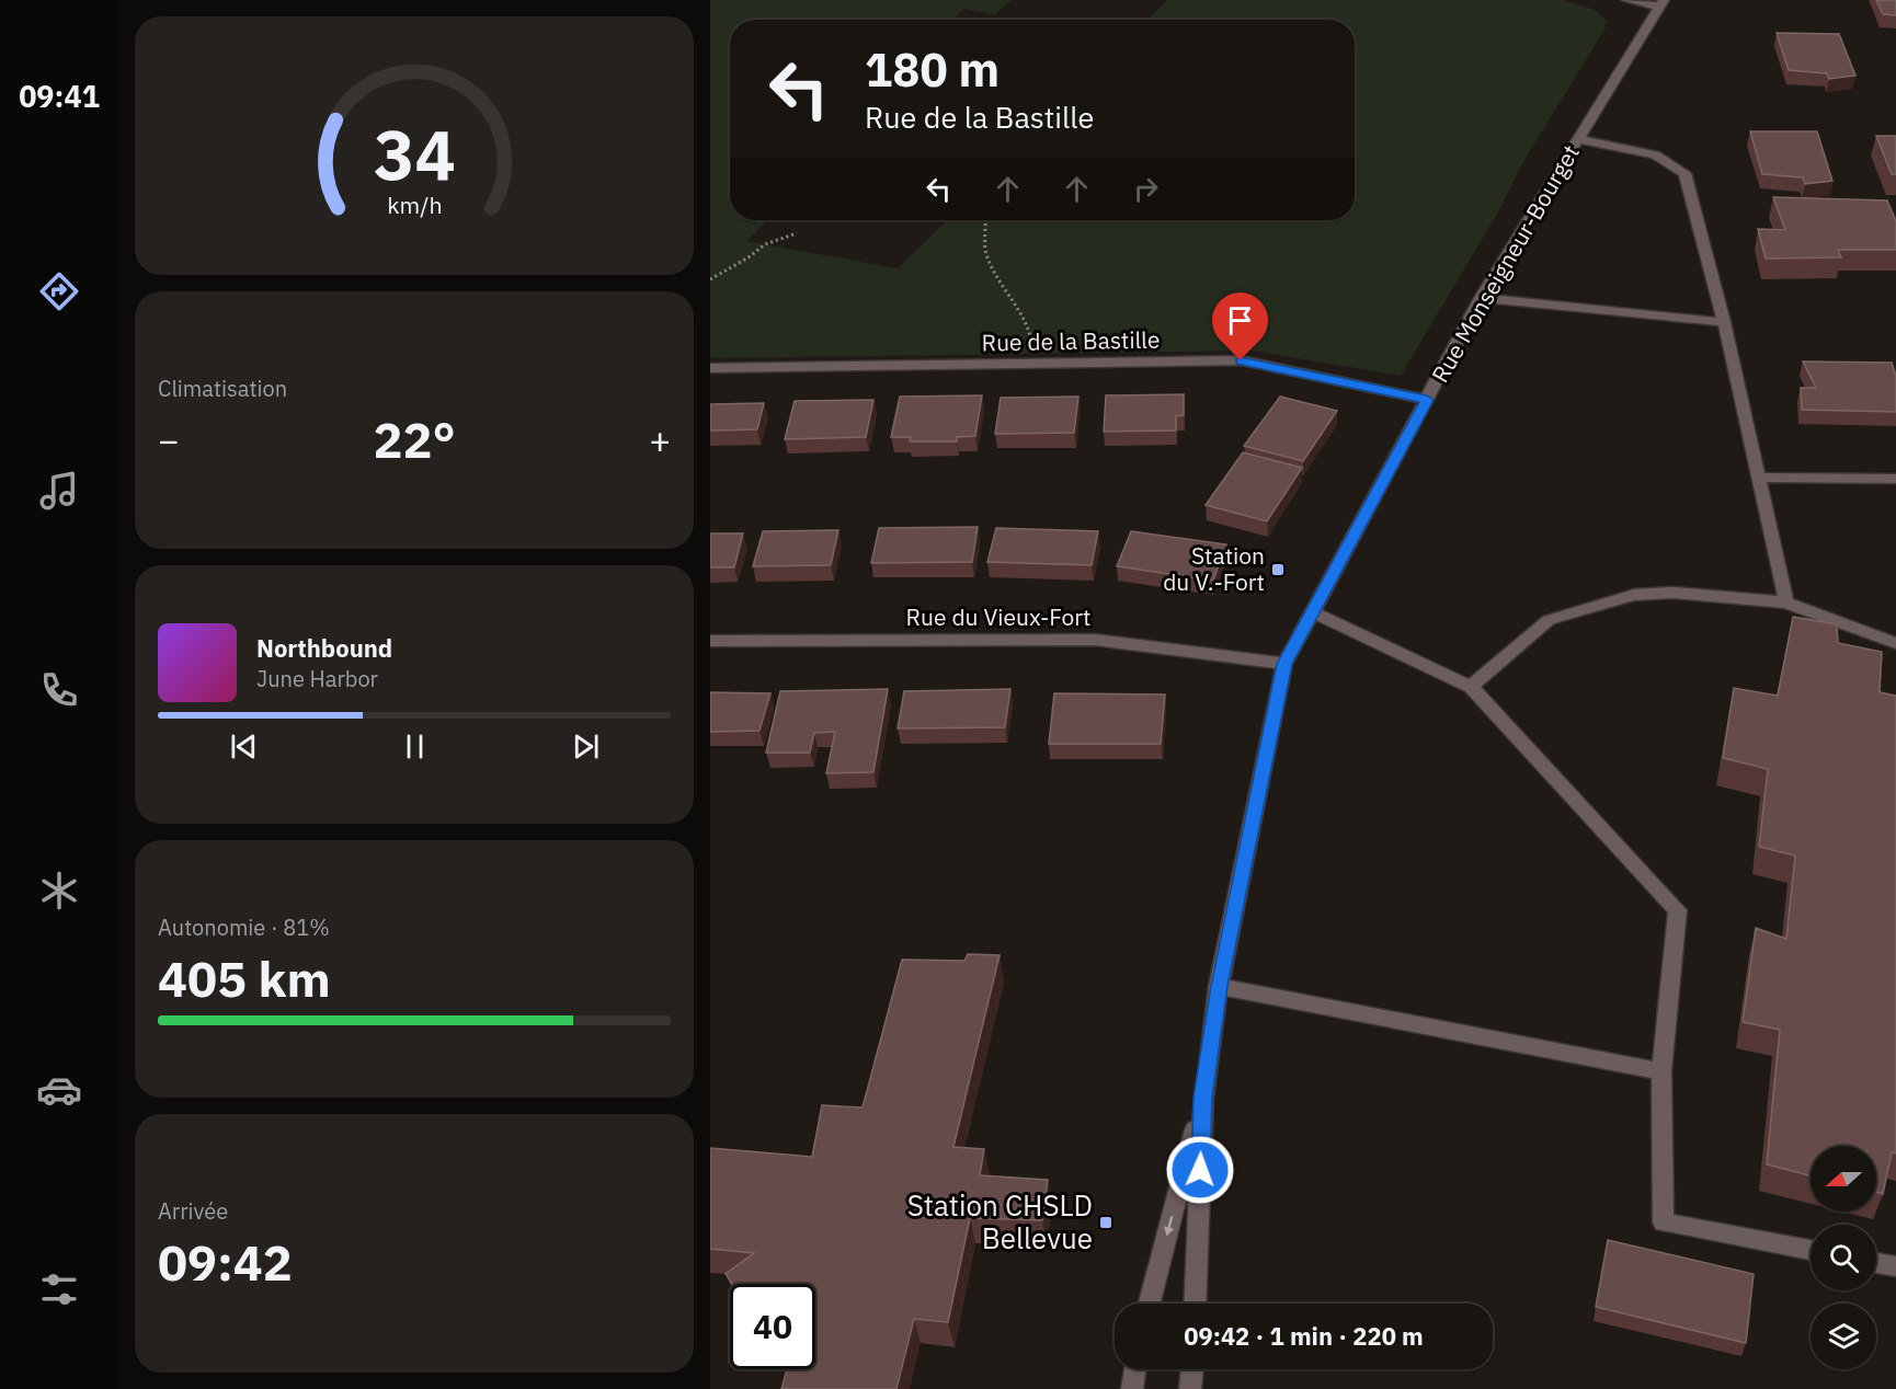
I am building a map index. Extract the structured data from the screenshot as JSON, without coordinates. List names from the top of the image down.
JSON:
{
  "streets": {
    "street": ["Rue Monseigneur-Bourget", "Rue de la Bastille", "Rue du Vieux-Fort"]
  },
  "crossings": [
    ["Rue Monseigneur-Bourget", "Rue de la Bastille"],
    ["Rue Monseigneur-Bourget", "Rue du Vieux-Fort"]
  ],
  "places": {
    "transit": ["Station du V.-Fort", "Station CHSLD Bellevue"]
  },
  "north": "left",
  "page": {
    "tabs": "09:41",
    "turn": ["180 m", "Rue de la Bastille"],
    "tile": [
      "Climatisation",
      ["Autonomie · 81%", "405 km"],
      ["Arrivée", "09:42"]
    ],
    "heat": ["−", "22°", "+"],
    "song": ["Northbound", "June Harbor"],
    "limit": "40",
    "trip": "09:42 · 1 min · 220 m",
    "gauge": ["34", "km/h"]
  }
}
